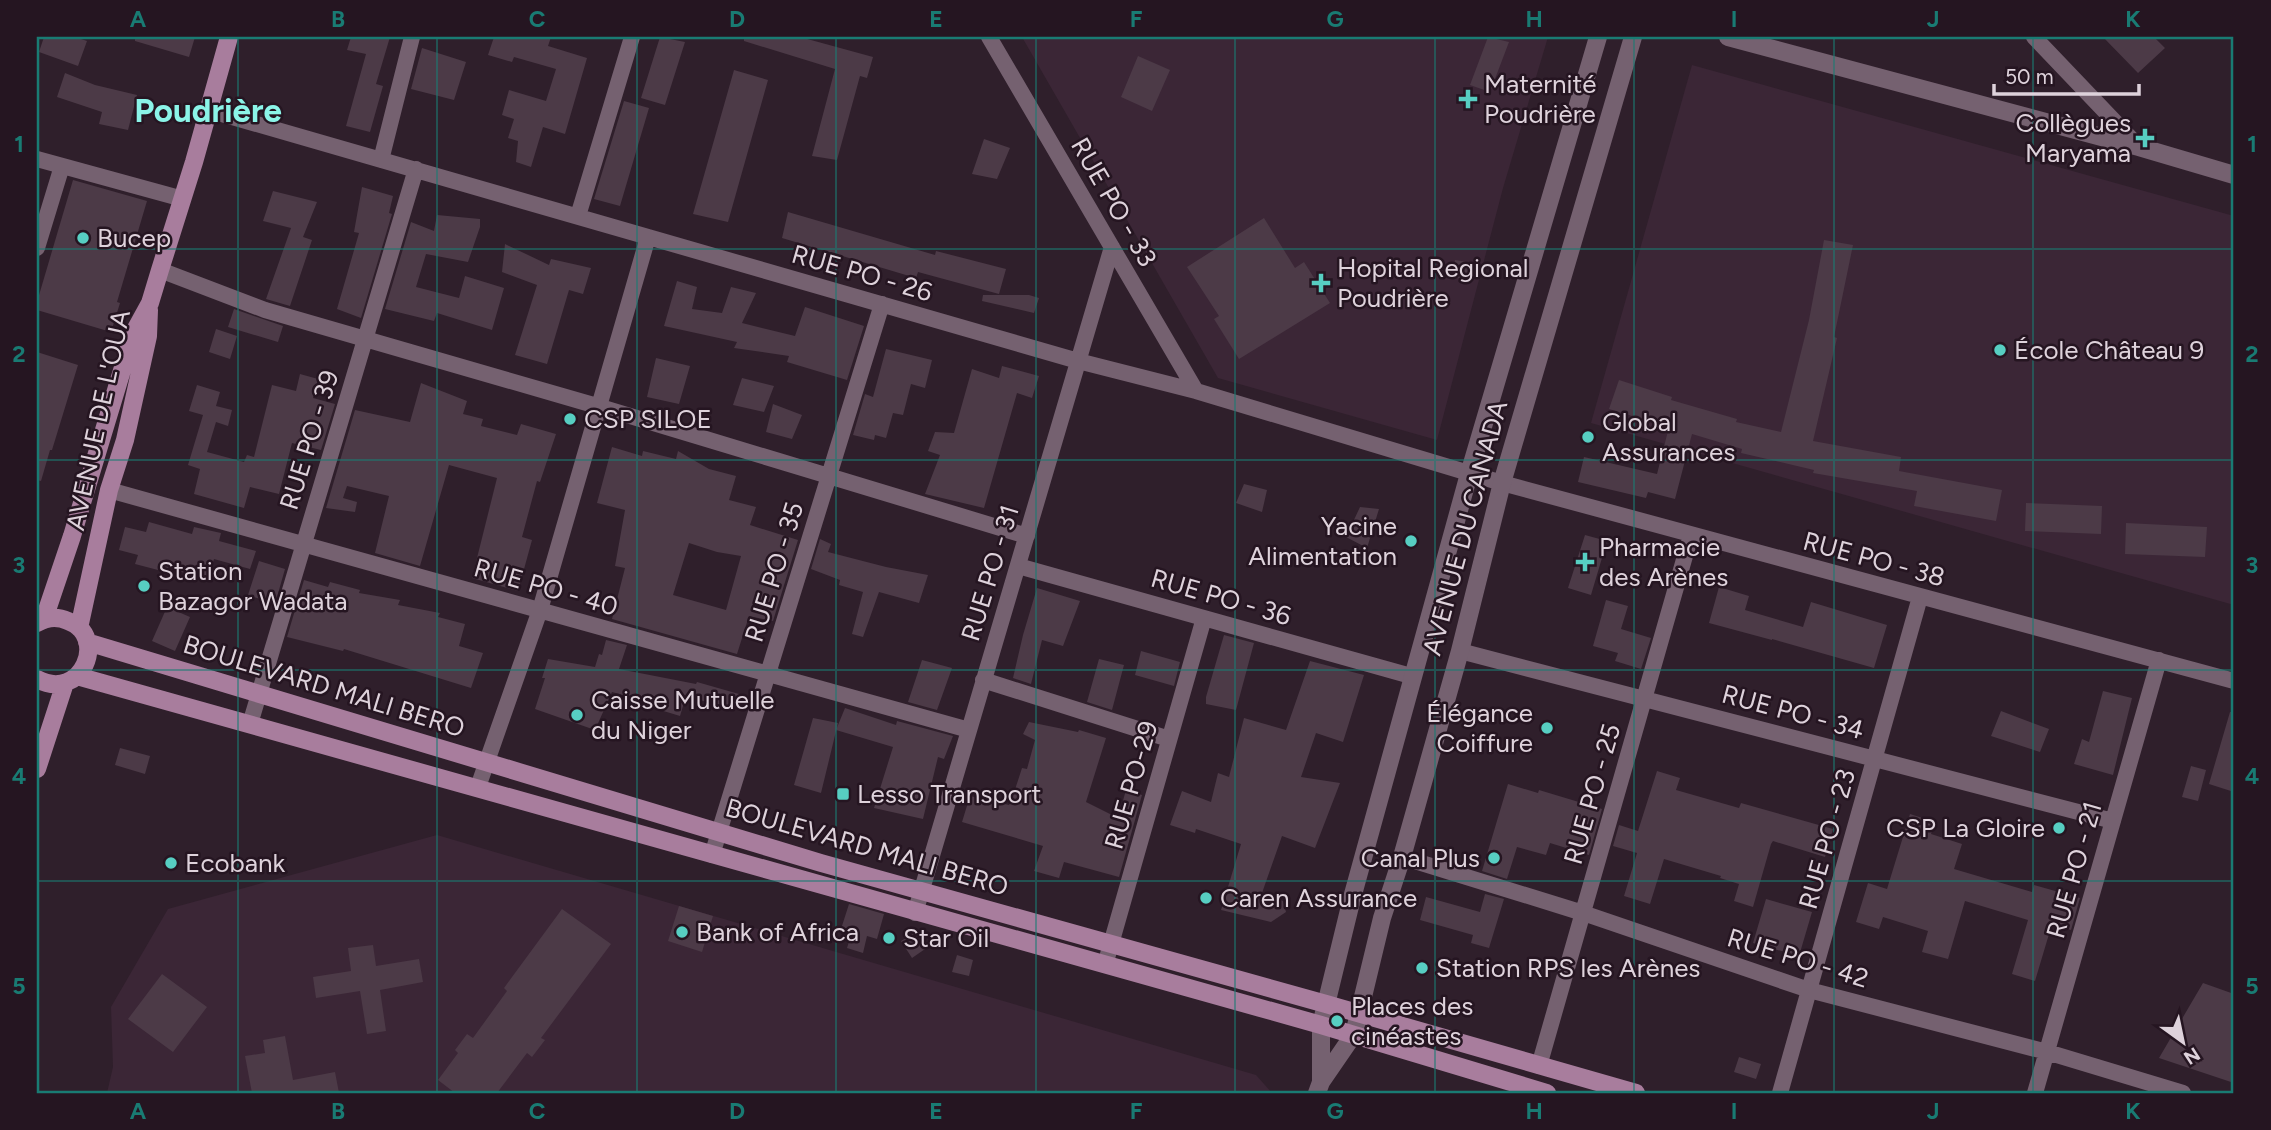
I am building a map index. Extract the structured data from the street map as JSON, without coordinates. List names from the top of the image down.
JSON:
{
  "streets": {
    "main road": ["AVENUE DE L'OUA", "BOULEVARD MALI BERO"],
    "street": [
      "RUE PO - 33",
      "RUE PO - 26",
      "RUE PO - 39",
      "AVENUE DU CANADA",
      "RUE PO - 38",
      "RUE PO - 35",
      "RUE PO - 31",
      "RUE PO - 40",
      "RUE PO - 36",
      "RUE PO - 34",
      "RUE PO-29",
      "RUE PO - 25",
      "RUE PO - 23",
      "RUE PO - 21",
      "RUE PO - 42"
    ]
  },
  "crossings": [
    ["RUE PO - 33", "RUE PO - 26"],
    ["RUE PO - 33", "RUE PO - 31"],
    ["RUE PO - 26", "RUE PO - 39"],
    ["RUE PO - 26", "AVENUE DU CANADA"],
    ["RUE PO - 26", "RUE PO - 38"],
    ["RUE PO - 26", "RUE PO - 35"],
    ["RUE PO - 26", "RUE PO - 31"],
    ["AVENUE DE L'OUA", "RUE PO - 40"],
    ["AVENUE DE L'OUA", "BOULEVARD MALI BERO"],
    ["RUE PO - 39", "RUE PO - 40"],
    ["RUE PO - 39", "BOULEVARD MALI BERO"],
    ["AVENUE DU CANADA", "RUE PO - 38"],
    ["AVENUE DU CANADA", "RUE PO - 36"],
    ["AVENUE DU CANADA", "BOULEVARD MALI BERO"],
    ["AVENUE DU CANADA", "RUE PO - 34"],
    ["AVENUE DU CANADA", "RUE PO - 42"],
    ["RUE PO - 38", "RUE PO - 25"],
    ["RUE PO - 38", "RUE PO - 23"],
    ["RUE PO - 38", "RUE PO - 21"],
    ["RUE PO - 35", "RUE PO - 40"],
    ["RUE PO - 35", "BOULEVARD MALI BERO"],
    ["RUE PO - 31", "RUE PO - 40"],
    ["RUE PO - 31", "RUE PO - 36"],
    ["RUE PO - 31", "BOULEVARD MALI BERO"],
    ["RUE PO - 36", "RUE PO-29"],
    ["BOULEVARD MALI BERO", "RUE PO-29"],
    ["BOULEVARD MALI BERO", "RUE PO - 25"],
    ["RUE PO - 34", "RUE PO - 25"],
    ["RUE PO - 34", "RUE PO - 23"],
    ["RUE PO - 34", "RUE PO - 21"],
    ["RUE PO - 25", "RUE PO - 42"],
    ["RUE PO - 23", "RUE PO - 42"],
    ["RUE PO - 21", "RUE PO - 42"]
  ],
  "districts": ["Poudrière"],
  "places": {
    "health": [
      "Maternité Poudrière",
      "Collègues Maryama",
      "Hopital Regional Poudrière",
      "Pharmacie des Arènes"
    ],
    "other": [
      "Bucep",
      "École Château 9",
      "CSP SILOE",
      "Global Assurances",
      "Yacine Alimentation",
      "Station Bazagor Wadata",
      "Caisse Mutuelle du Niger",
      "Élégance Coiffure",
      "CSP La Gloire",
      "Canal Plus",
      "Ecobank",
      "Caren Assurance",
      "Bank of Africa",
      "Star Oil",
      "Station RPS les Arènes",
      "Places des cinéastes"
    ],
    "transit": ["Lesso Transport"]
  },
  "scale_bar": "50 m",
  "north": "bottom right",
  "grid": {
    "columns": [
      "A",
      "B",
      "C",
      "D",
      "E",
      "F",
      "G",
      "H",
      "I",
      "J",
      "K"
    ],
    "rows": [
      "1",
      "2",
      "3",
      "4",
      "5"
    ]
  }
}
